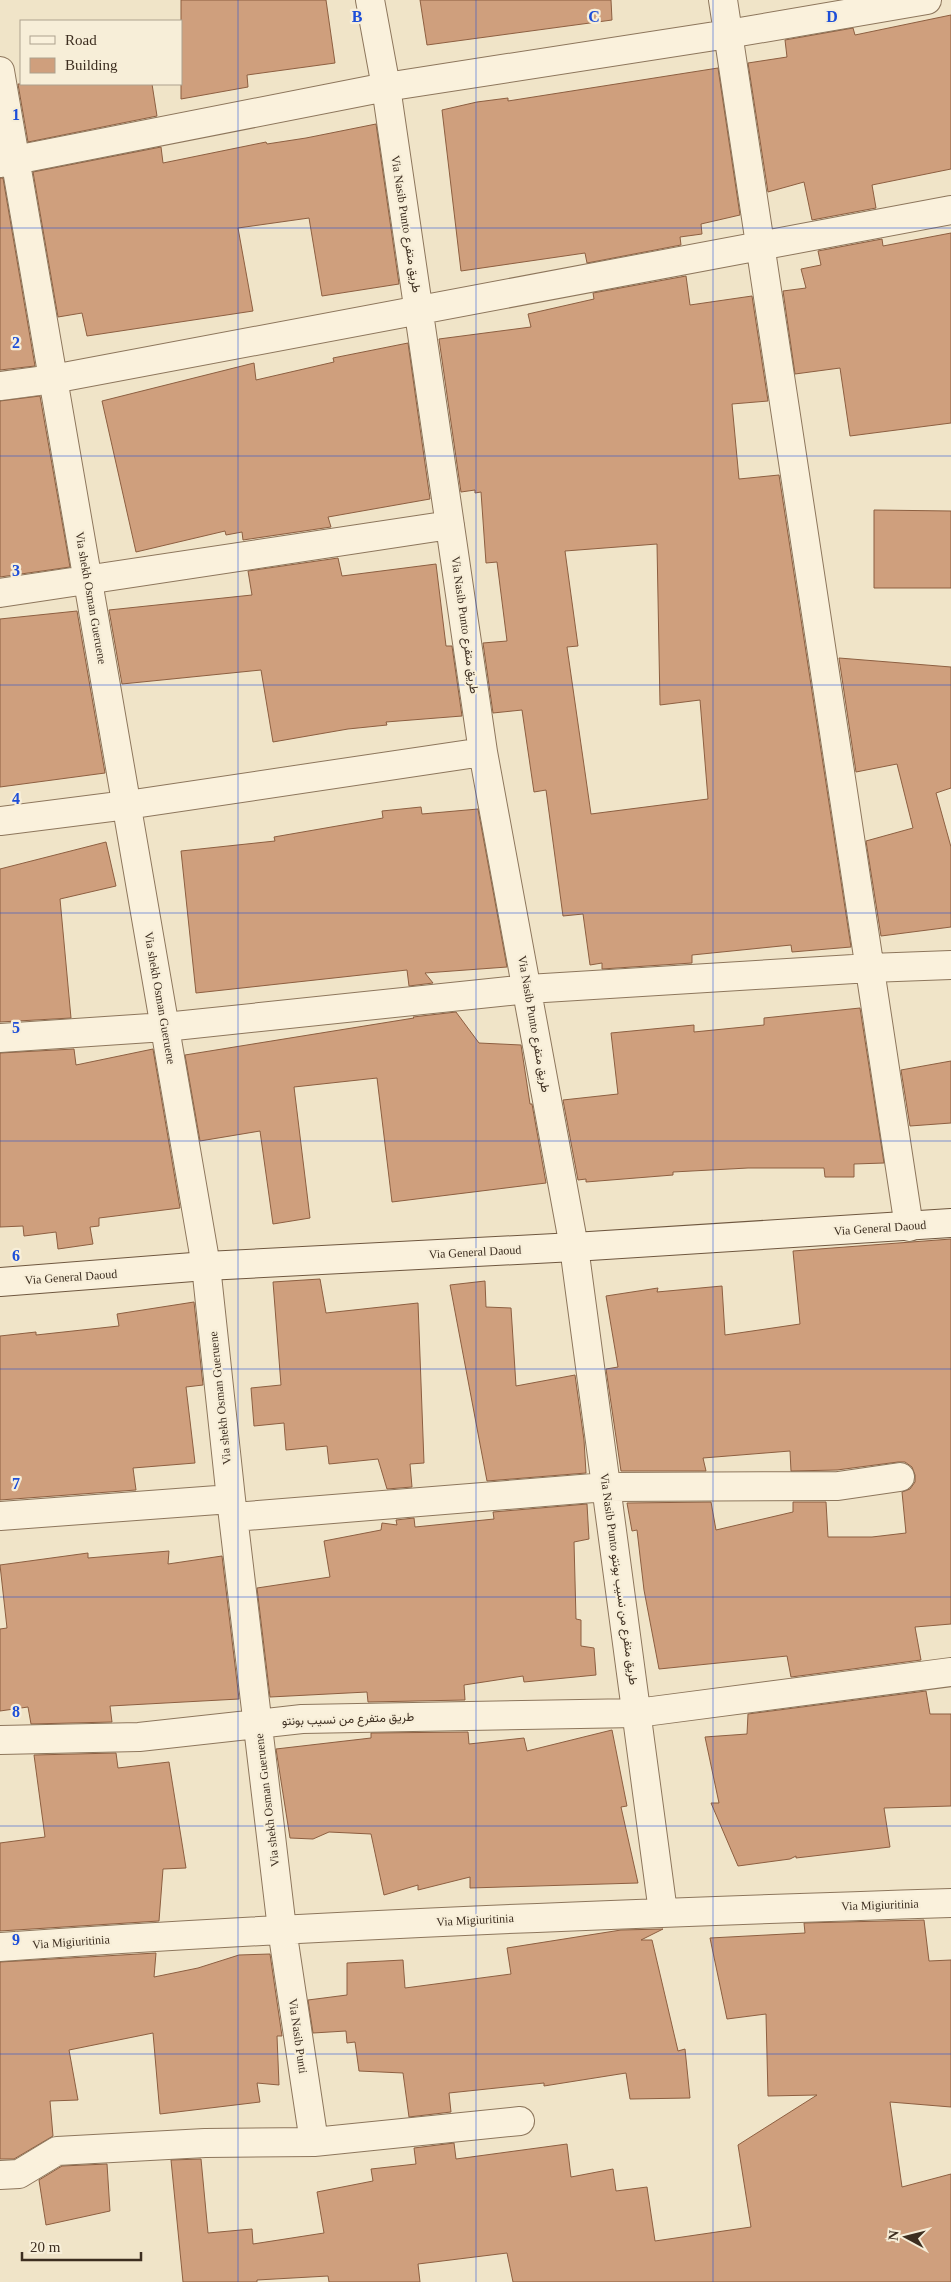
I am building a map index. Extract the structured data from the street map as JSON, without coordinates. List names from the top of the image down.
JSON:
{
  "streets": {
    "street": [
      "Via Nasib Punto طريق متفرع",
      "Via shekh Osman Gueruene",
      "Via General Daoud",
      "Via Nasib Punto طريق متفرع من نسيب بونتو",
      "طريق متفرع من نسيب بونتو",
      "Via Migiuritinia",
      "Via Nasib Punti"
    ]
  },
  "crossings": [
    ["Via Nasib Punto طريق متفرع", "Via General Daoud"],
    ["Via Nasib Punto طريق متفرع", "Via Nasib Punto طريق متفرع من نسيب بونتو"],
    ["Via shekh Osman Gueruene", "Via General Daoud"],
    ["Via shekh Osman Gueruene", "طريق متفرع من نسيب بونتو"],
    ["Via shekh Osman Gueruene", "Via Migiuritinia"],
    ["Via shekh Osman Gueruene", "Via Nasib Punti"],
    ["Via General Daoud", "Via Nasib Punto طريق متفرع من نسيب بونتو"],
    ["Via Nasib Punto طريق متفرع من نسيب بونتو", "طريق متفرع من نسيب بونتو"],
    ["Via Nasib Punto طريق متفرع من نسيب بونتو", "Via Migiuritinia"],
    ["Via Migiuritinia", "Via Nasib Punti"]
  ],
  "legend": ["Road", "Building"],
  "scale_bar": "20 m",
  "north": "left",
  "grid": {
    "columns": ["B", "C", "D"],
    "rows": [
      "1",
      "2",
      "3",
      "4",
      "5",
      "6",
      "7",
      "8",
      "9"
    ]
  }
}
